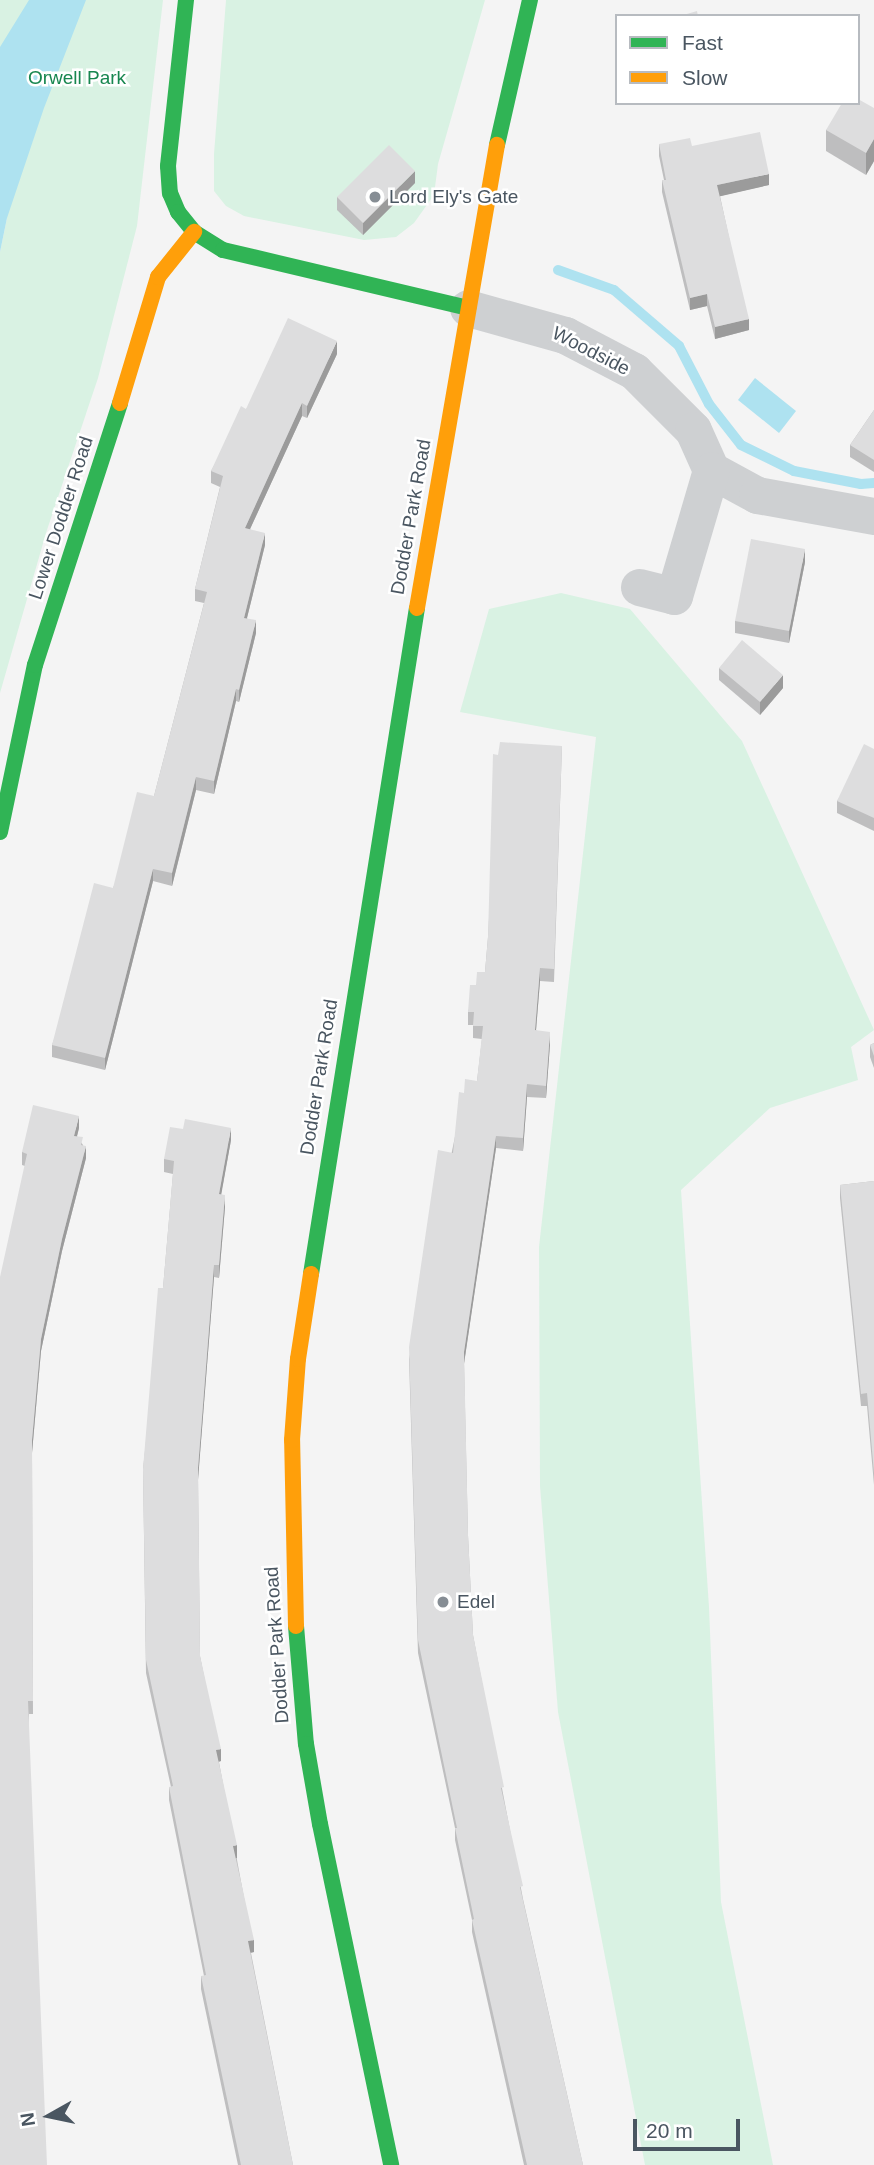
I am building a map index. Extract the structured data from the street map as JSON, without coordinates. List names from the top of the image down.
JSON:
{
  "streets": {
    "main road": ["Dodder Park Road", "Lower Dodder Road"],
    "street": ["Woodside"]
  },
  "crossings": [
    ["Woodside", "Dodder Park Road"]
  ],
  "parks": ["Orwell Park"],
  "places": ["Lord Ely's Gate", "Edel"],
  "legend": ["Fast", "Slow"],
  "scale_bar": "20 m",
  "north": "left"
}
